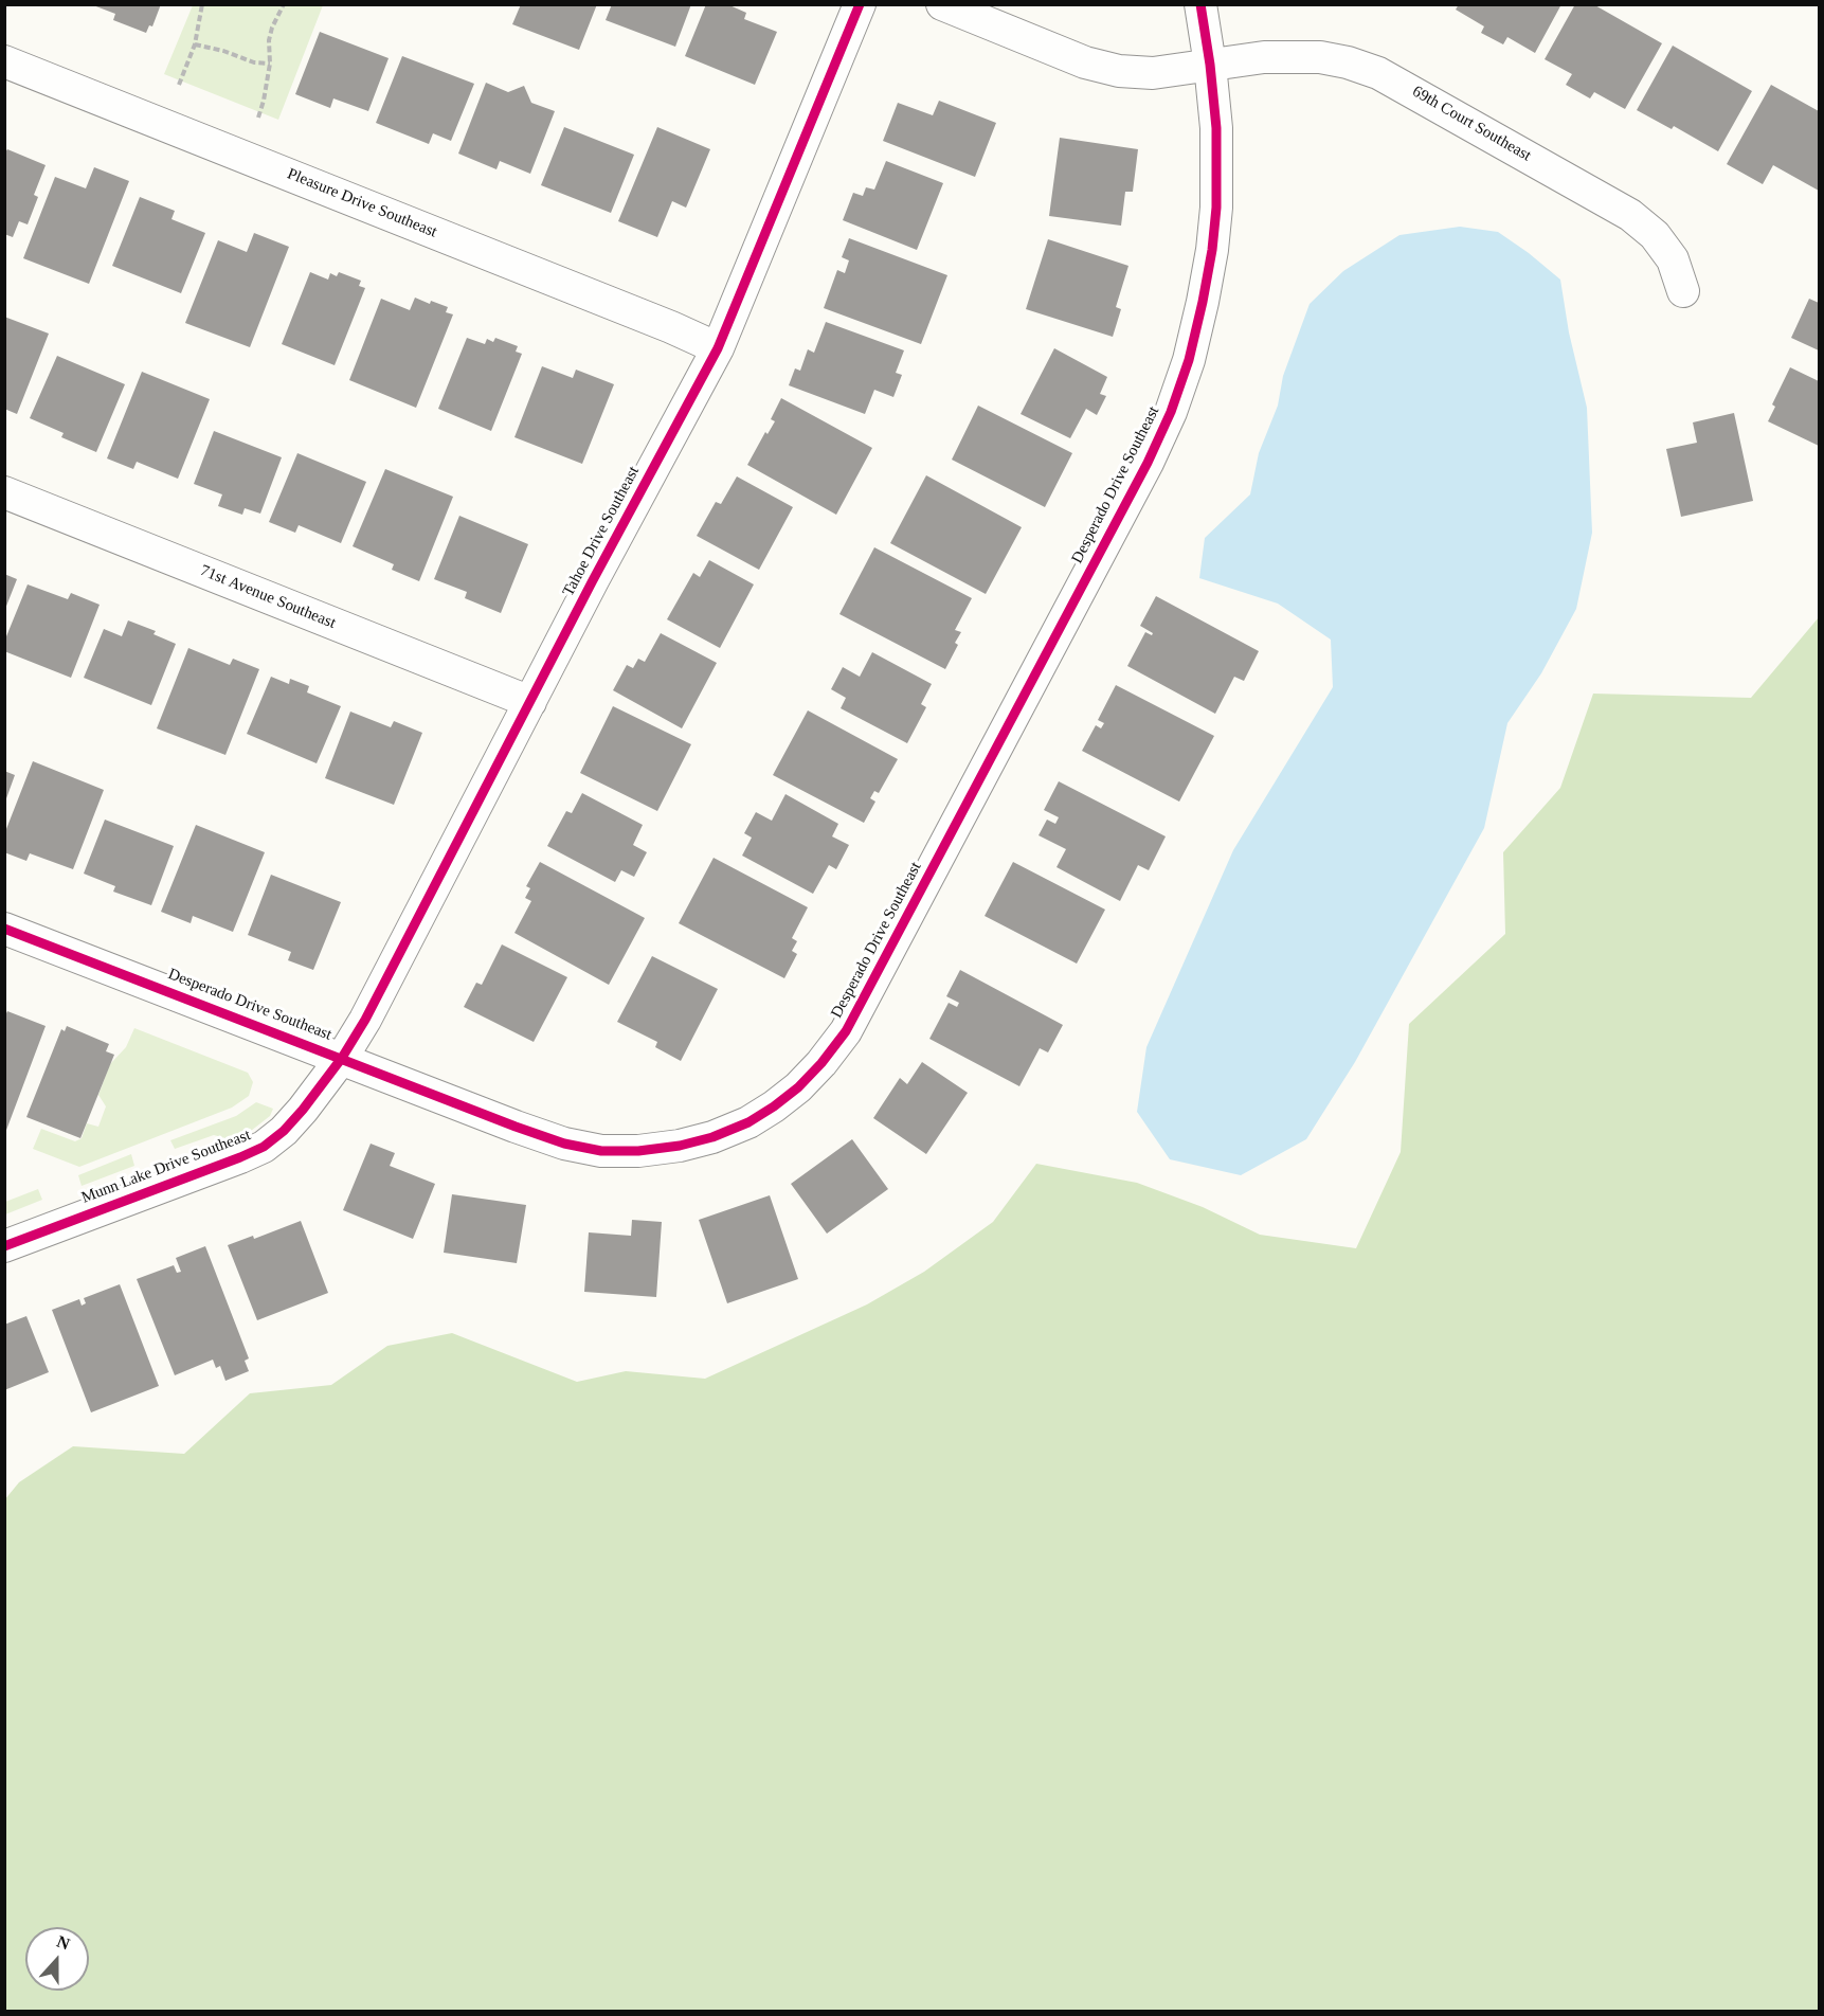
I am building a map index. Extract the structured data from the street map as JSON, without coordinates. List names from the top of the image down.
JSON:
{
  "streets": {
    "street": [
      "69th Court Southeast",
      "Pleasure Drive Southeast",
      "Desperado Drive Southeast",
      "Tahoe Drive Southeast",
      "71st Avenue Southeast",
      "Munn Lake Drive Southeast"
    ]
  },
  "crossings": [
    ["69th Court Southeast", "Desperado Drive Southeast"],
    ["Pleasure Drive Southeast", "Tahoe Drive Southeast"],
    ["Desperado Drive Southeast", "Tahoe Drive Southeast"],
    ["Desperado Drive Southeast", "Munn Lake Drive Southeast"],
    ["Tahoe Drive Southeast", "71st Avenue Southeast"],
    ["Tahoe Drive Southeast", "Munn Lake Drive Southeast"]
  ],
  "north": "top"
}
